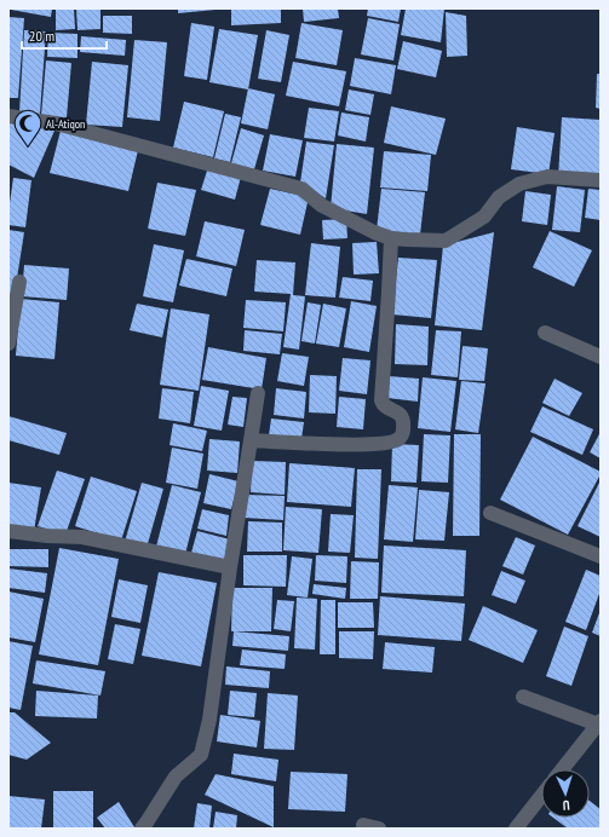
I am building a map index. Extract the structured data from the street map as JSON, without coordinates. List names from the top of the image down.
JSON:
{
  "places": {
    "mosque": ["Al-Atiqon"]
  },
  "scale_bar": "20 m",
  "north": "bottom"
}
